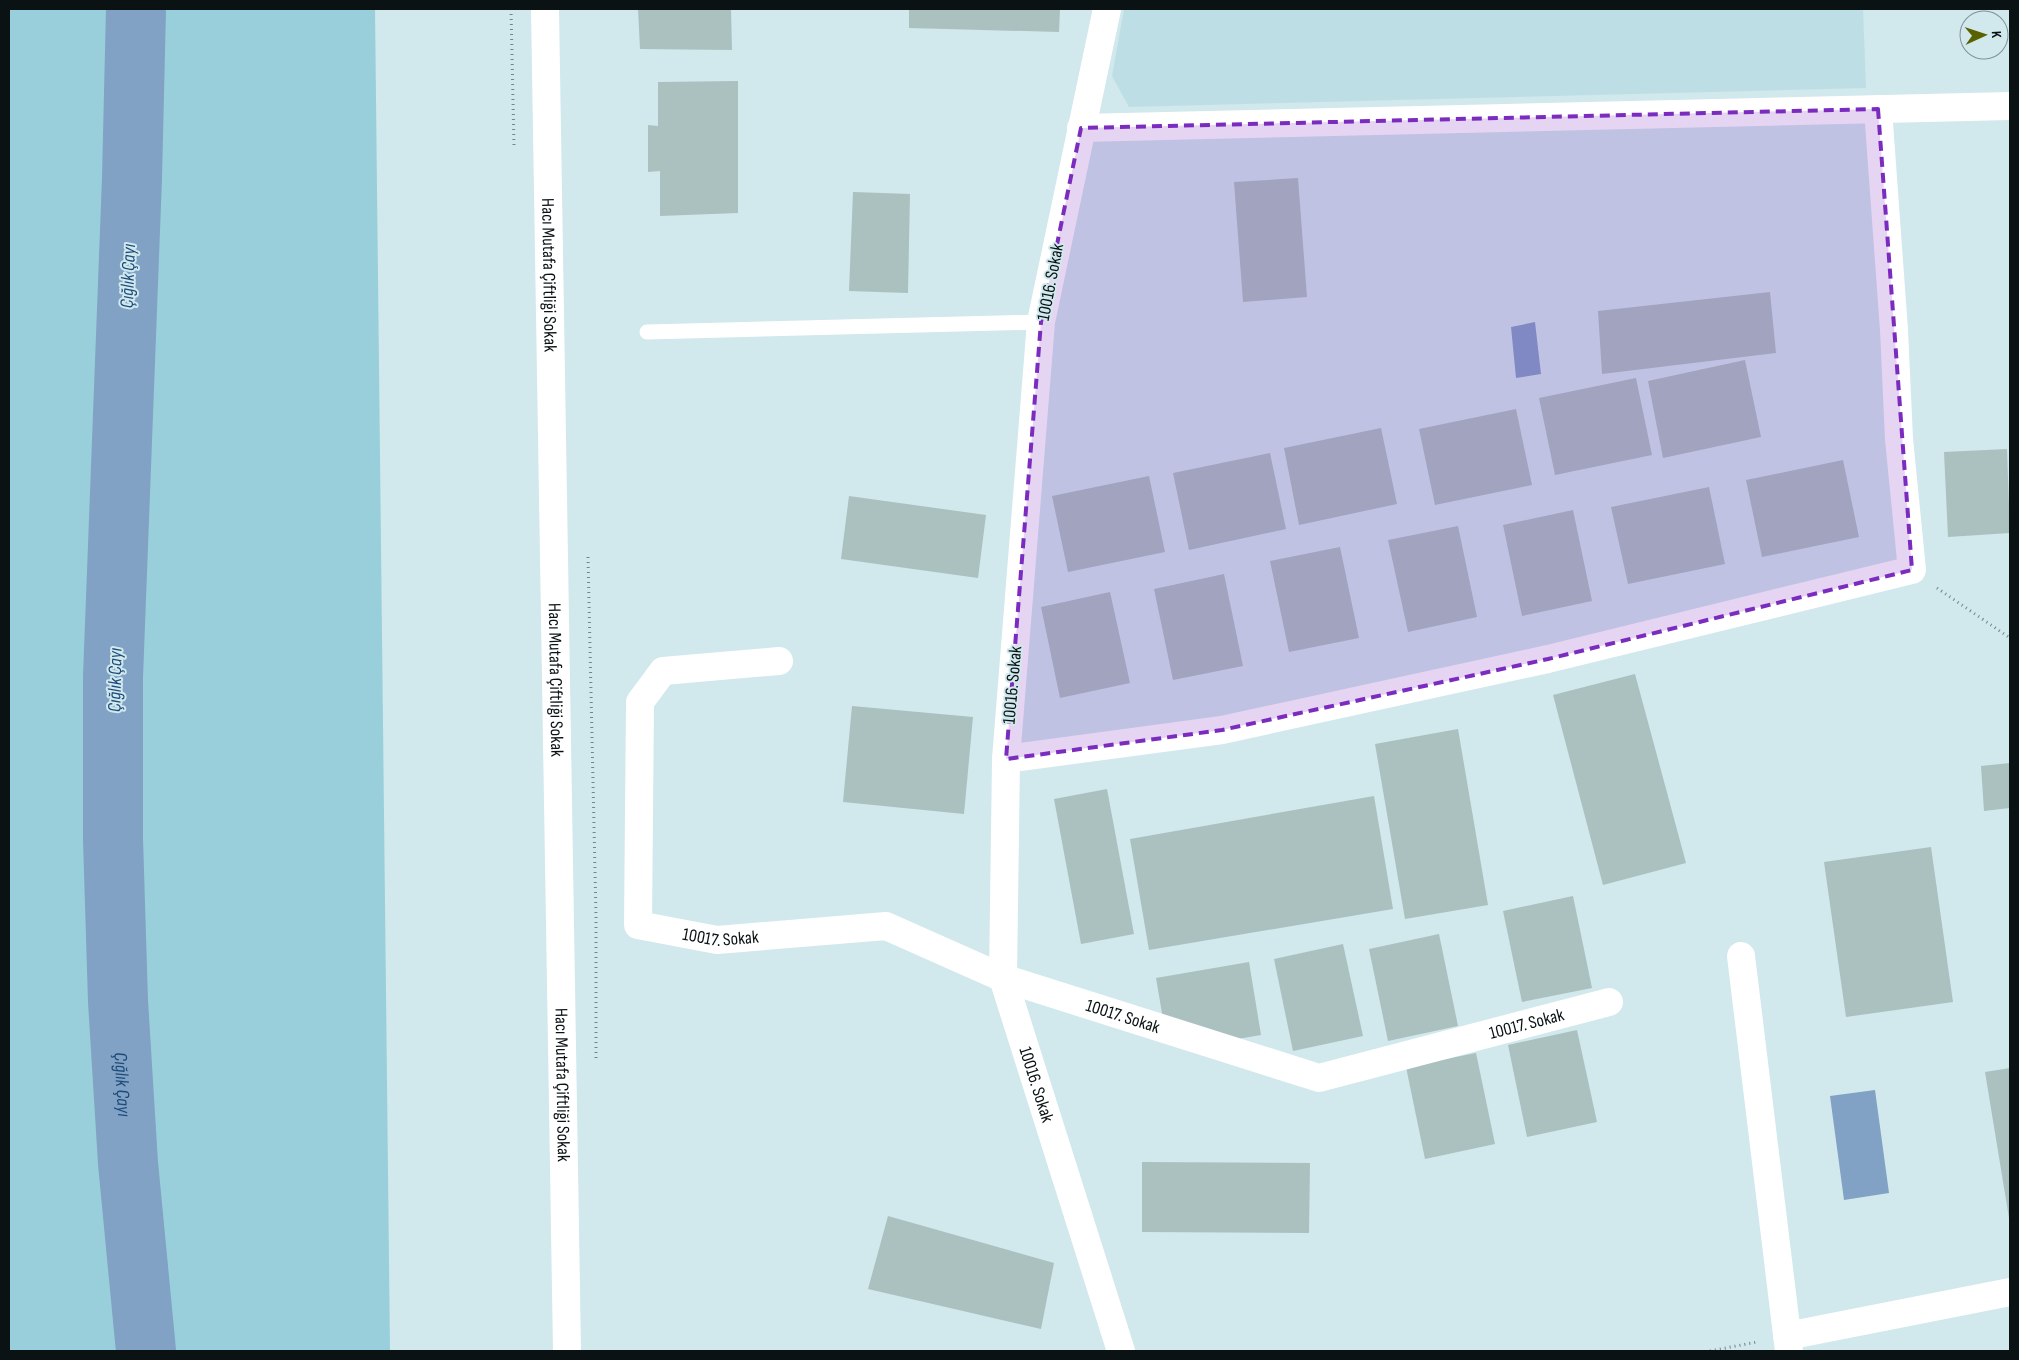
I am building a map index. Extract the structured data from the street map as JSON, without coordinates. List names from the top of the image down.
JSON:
{
  "streets": {
    "street": ["Hacı Mutafa Çiftliği Sokak", "10016. Sokak", "10017. Sokak"]
  },
  "crossings": [
    ["10016. Sokak", "10017. Sokak"]
  ],
  "water": ["Çığlık Çayı"],
  "north": "right"
}
